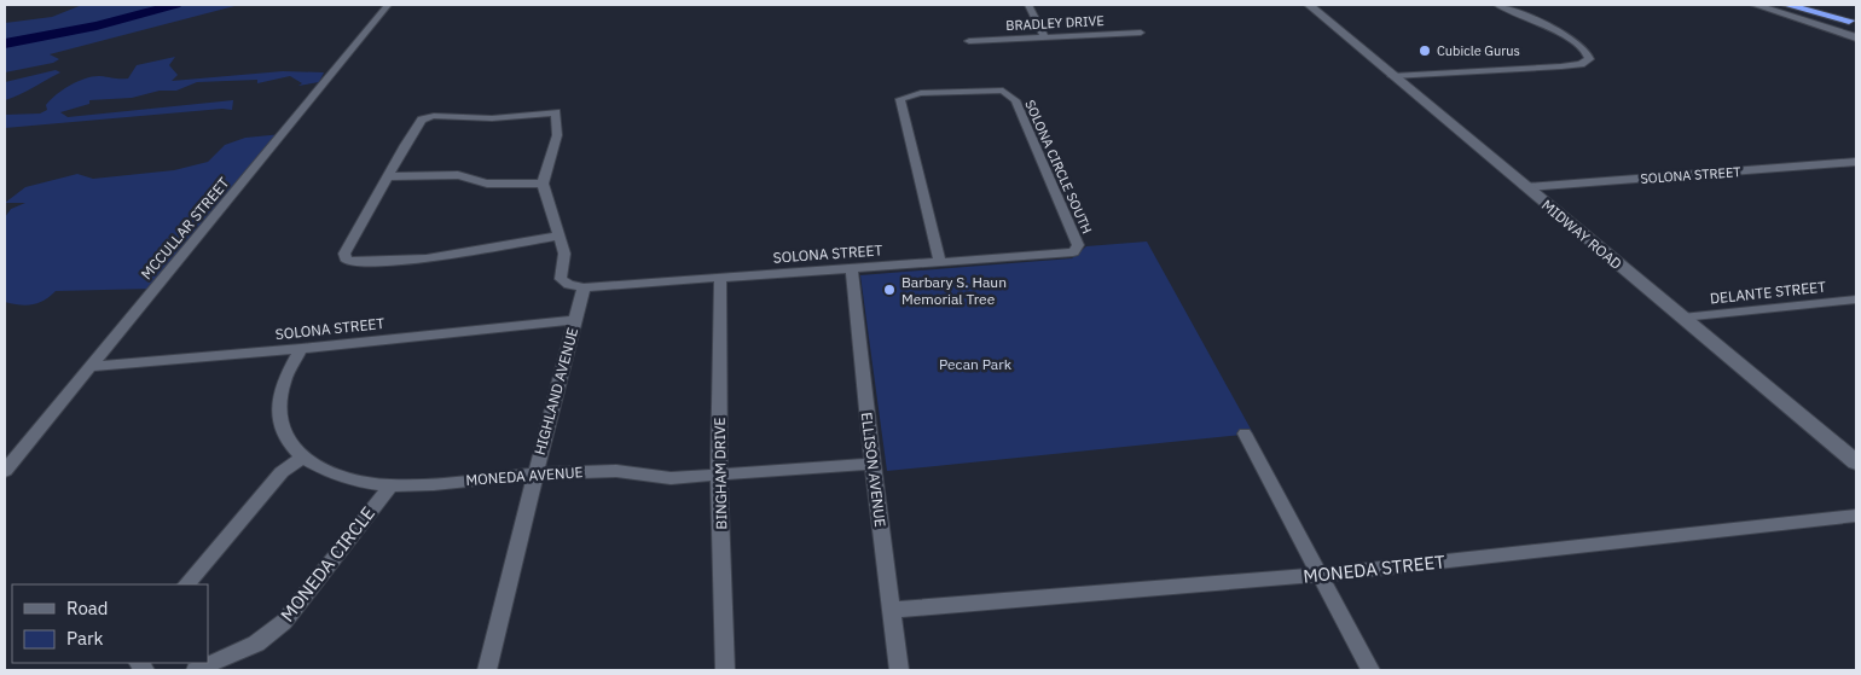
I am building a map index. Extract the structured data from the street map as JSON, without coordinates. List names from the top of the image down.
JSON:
{
  "streets": {
    "main road": ["MIDWAY ROAD"],
    "street": [
      "BRADLEY DRIVE",
      "SOLONA CIRCLE SOUTH",
      "SOLONA STREET",
      "MCCULLAR STREET",
      "DELANTE STREET",
      "HIGHLAND AVENUE",
      "ELLISON AVENUE",
      "BINGHAM DRIVE",
      "MONEDA AVENUE",
      "MONEDA CIRCLE",
      "MONEDA STREET"
    ]
  },
  "crossings": [
    ["SOLONA CIRCLE SOUTH", "SOLONA STREET"],
    ["SOLONA STREET", "MCCULLAR STREET"],
    ["SOLONA STREET", "MIDWAY ROAD"],
    ["SOLONA STREET", "HIGHLAND AVENUE"],
    ["SOLONA STREET", "ELLISON AVENUE"],
    ["SOLONA STREET", "BINGHAM DRIVE"],
    ["SOLONA STREET", "MONEDA AVENUE"],
    ["MIDWAY ROAD", "DELANTE STREET"],
    ["HIGHLAND AVENUE", "MONEDA AVENUE"],
    ["ELLISON AVENUE", "MONEDA AVENUE"],
    ["ELLISON AVENUE", "MONEDA STREET"],
    ["BINGHAM DRIVE", "MONEDA AVENUE"],
    ["MONEDA AVENUE", "MONEDA CIRCLE"]
  ],
  "parks": ["Pecan Park"],
  "places": ["Cubicle Gurus", "Barbary S. Haun Memorial Tree"],
  "legend": ["Road", "Park"]
}
